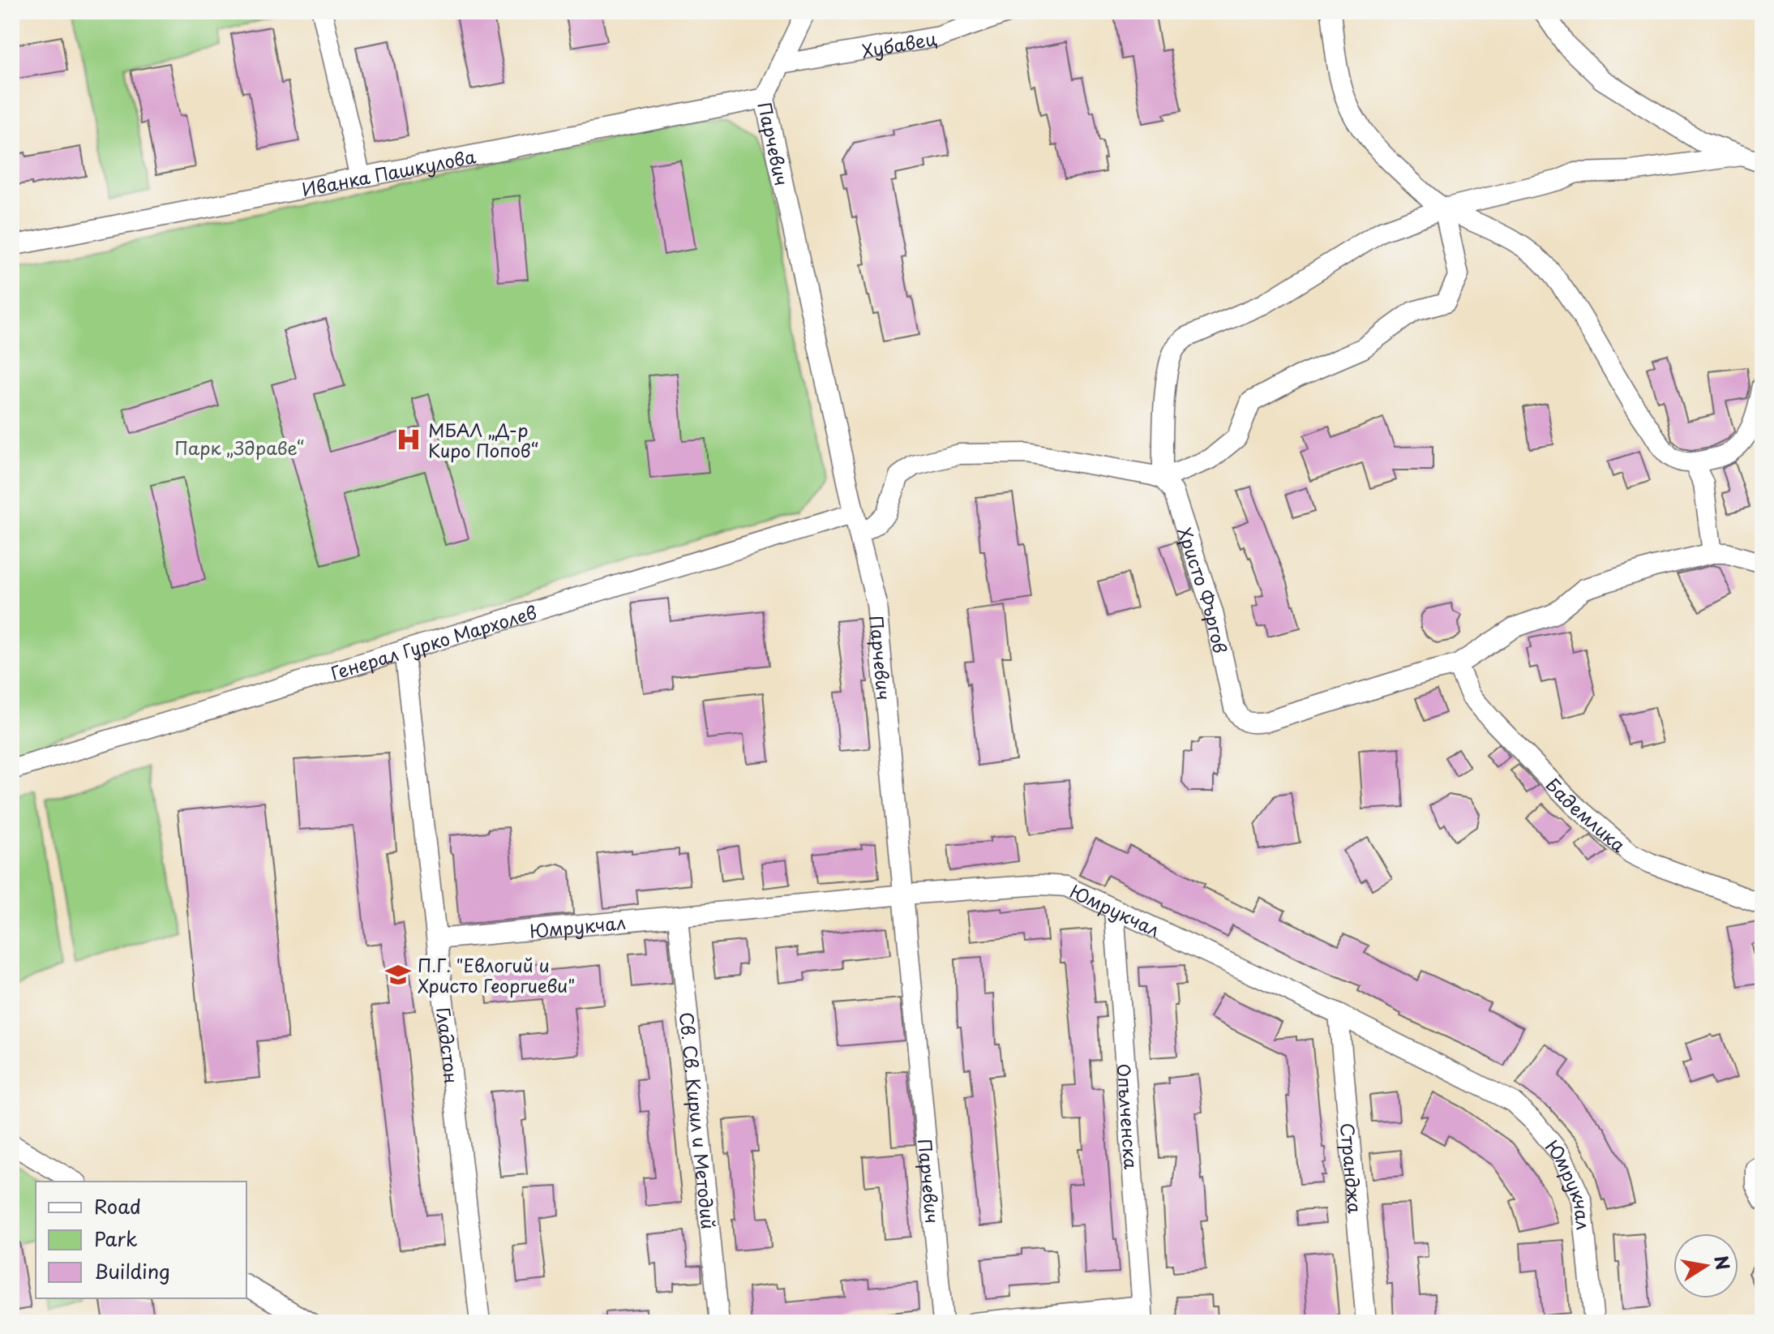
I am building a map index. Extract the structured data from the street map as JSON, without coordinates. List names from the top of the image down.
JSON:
{
  "streets": {
    "street": [
      "Хубавец",
      "Парчевич",
      "Иванка Пашкулова",
      "Христо Фъргов",
      "Генерал Гурко Мархолев",
      "Бадемлика",
      "Юмрукчал",
      "Гладстон",
      "Опълченска",
      "Св. Св. Кирил и Методий",
      "Странджа"
    ]
  },
  "crossings": [
    ["Хубавец", "Парчевич"],
    ["Парчевич", "Иванка Пашкулова"],
    ["Парчевич", "Генерал Гурко Мархолев"],
    ["Парчевич", "Юмрукчал"],
    ["Христо Фъргов", "Бадемлика"],
    ["Генерал Гурко Мархолев", "Гладстон"],
    ["Юмрукчал", "Гладстон"],
    ["Юмрукчал", "Опълченска"],
    ["Юмрукчал", "Св. Св. Кирил и Методий"],
    ["Юмрукчал", "Странджа"]
  ],
  "parks": ["Парк „Здраве“"],
  "places": {
    "hospital": ["МБАЛ „Д-р Киро Попов“"],
    "school or university": ["П.Г. \"Евлогий и Христо Георгиеви\""]
  },
  "legend": ["Road", "Park", "Building"],
  "north": "right"
}
